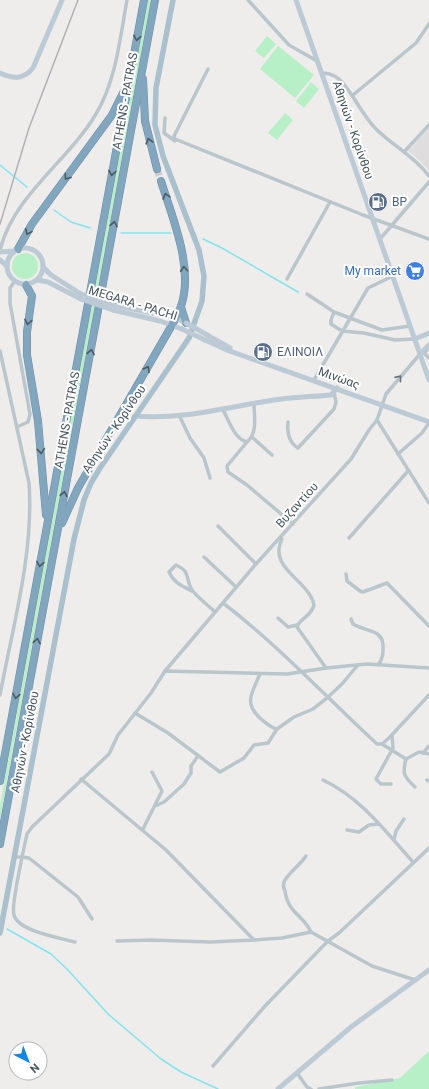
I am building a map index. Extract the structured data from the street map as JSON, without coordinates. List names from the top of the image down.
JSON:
{
  "streets": {
    "highway": ["ATHENS - PATRAS"],
    "main road": [
      "Αθηνών - Κορίνθου",
      "MEGARA - PACHI",
      "Μινώας",
      "Βυζαντίου"
    ]
  },
  "crossings": [
    ["Αθηνών - Κορίνθου", "Βυζαντίου"],
    ["MEGARA - PACHI", "Μινώας"],
    ["Μινώας", "Βυζαντίου"]
  ],
  "places": {
    "fuel station": ["BP", "ΕΛΙΝΟΙΛ"],
    "supermarket": ["My market"]
  },
  "north": "bottom right"
}
